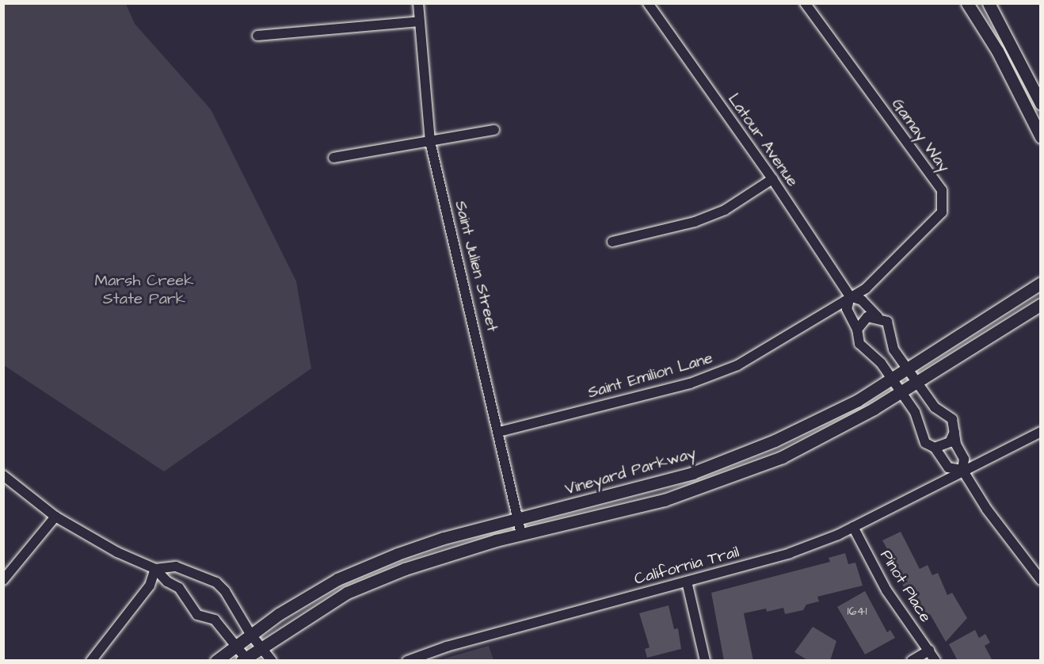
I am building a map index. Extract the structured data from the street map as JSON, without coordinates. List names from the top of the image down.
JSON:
{
  "streets": {
    "street": [
      "Gamay Way",
      "Latour Avenue",
      "Saint Julien Street",
      "Saint Emilion Lane",
      "Vineyard Parkway",
      "California Trail",
      "Pinot Place"
    ]
  },
  "crossings": [
    ["Gamay Way", "Latour Avenue"],
    ["Gamay Way", "Saint Emilion Lane"],
    ["Latour Avenue", "Saint Emilion Lane"],
    ["Latour Avenue", "Vineyard Parkway"],
    ["Latour Avenue", "California Trail"],
    ["Saint Julien Street", "Saint Emilion Lane"],
    ["Saint Julien Street", "Vineyard Parkway"],
    ["California Trail", "Pinot Place"]
  ],
  "parks": ["Marsh Creek State Park"],
  "house_numbers": ["1641"]
}
